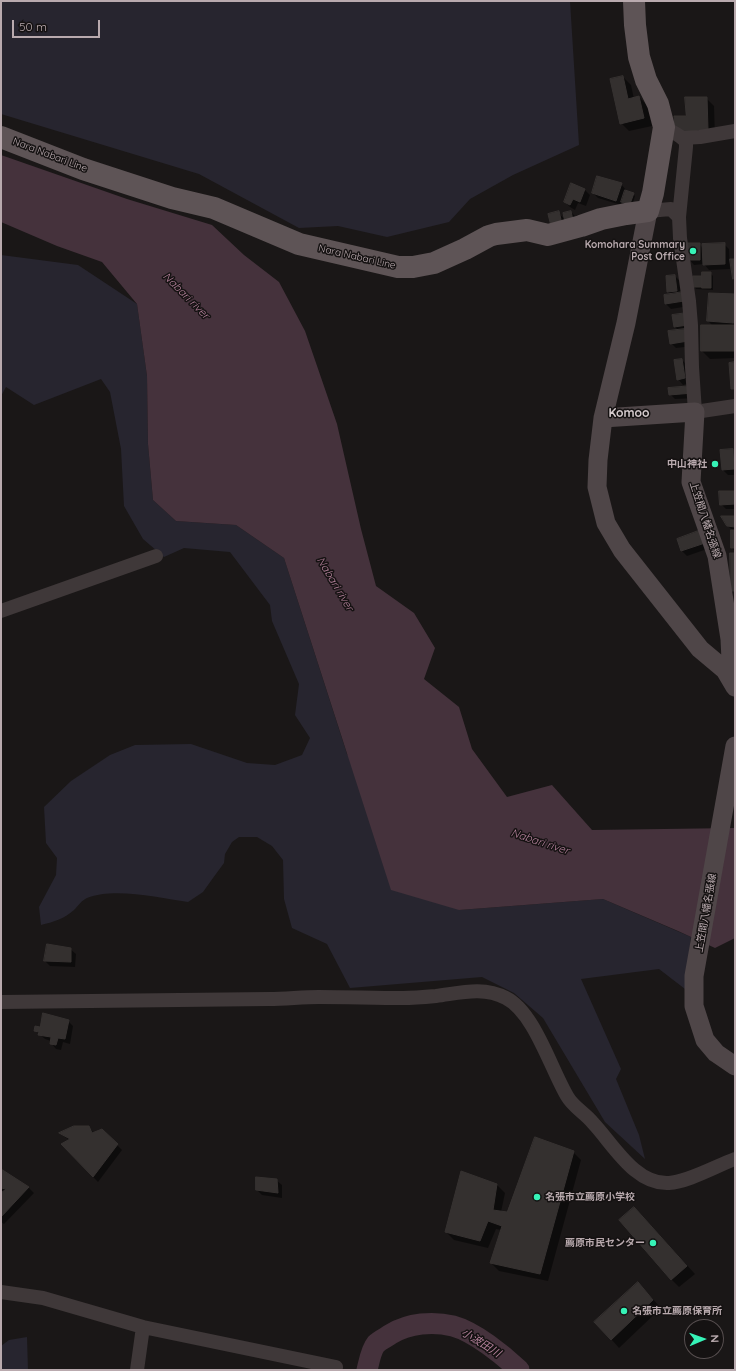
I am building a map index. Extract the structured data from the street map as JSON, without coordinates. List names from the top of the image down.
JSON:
{
  "streets": {
    "main road": ["Nara Nabari Line", "上笠間八幡名張線"]
  },
  "districts": ["Komoo"],
  "water": ["Nabari river", "小波田川"],
  "places": [
    "Komohara Summary Post Office",
    "中山神社",
    "名張市立薦原小学校",
    "薦原市民センター",
    "名張市立薦原保育所"
  ],
  "scale_bar": "50 m",
  "north": "right"
}
